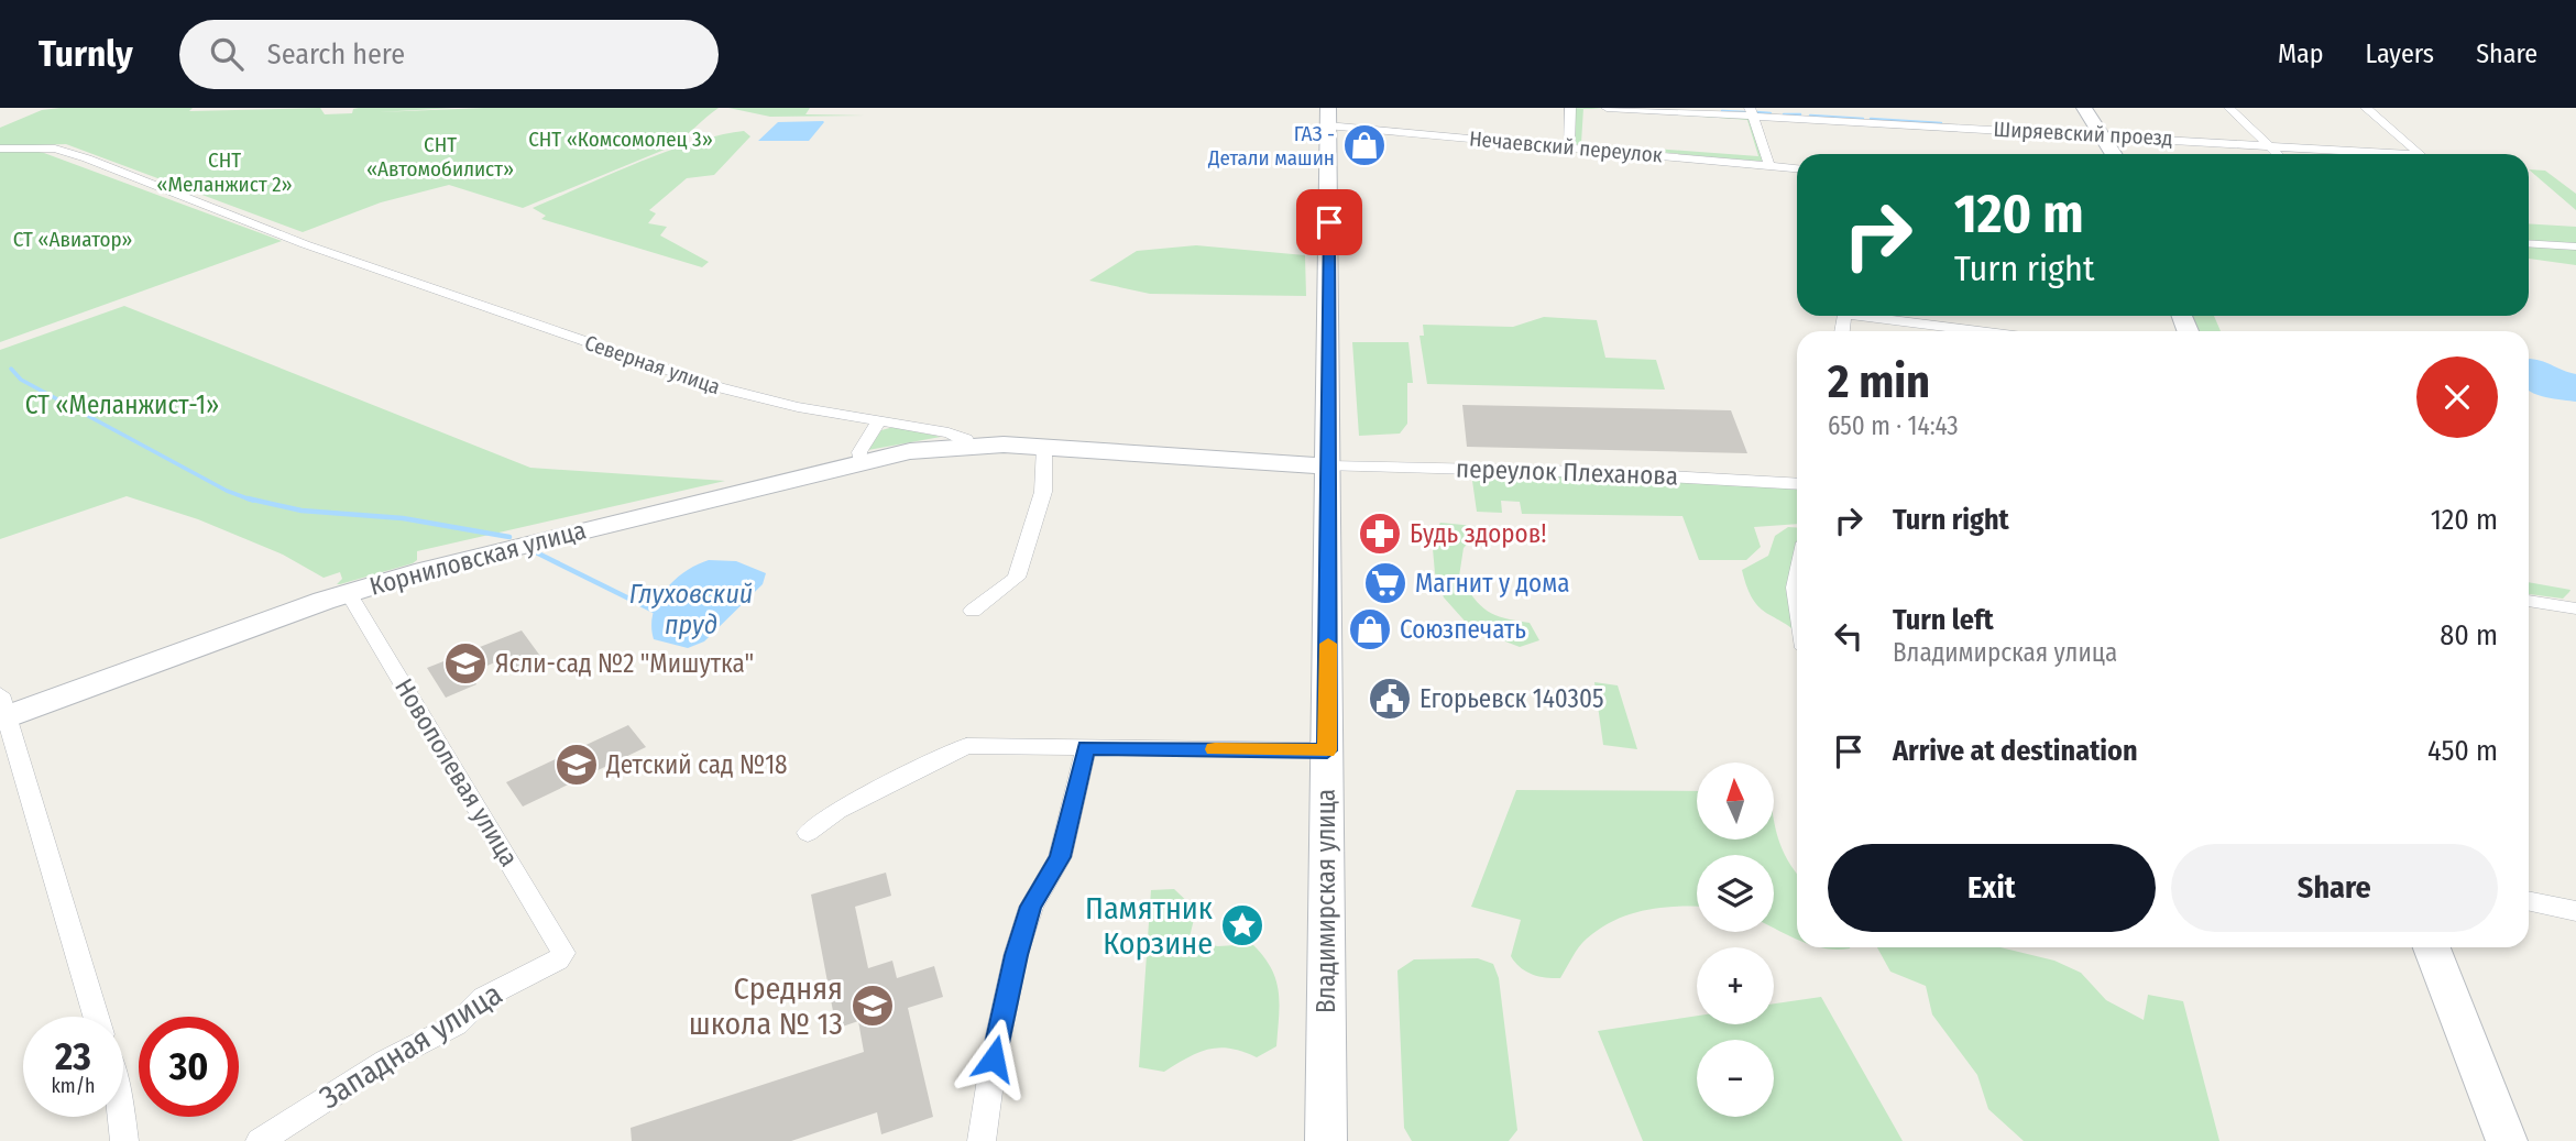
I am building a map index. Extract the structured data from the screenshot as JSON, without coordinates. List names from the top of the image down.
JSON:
{
  "streets": {
    "street": [
      "Ширяевский проезд",
      "Нечаевский переулок",
      "Северная улица",
      "переулок Плеханова",
      "Корниловская улица",
      "Новополевая улица",
      "Владимирская улица",
      "Западная улица"
    ]
  },
  "crossings": [
    ["Нечаевский переулок", "Владимирская улица"],
    ["Северная улица", "переулок Плеханова"],
    ["Северная улица", "Корниловская улица"],
    ["Северная улица", "Владимирская улица"],
    ["переулок Плеханова", "Владимирская улица"],
    ["Корниловская улица", "Новополевая улица"],
    ["Новополевая улица", "Западная улица"]
  ],
  "water": ["Глуховский пруд"],
  "parks": [
    "СНТ «Комсомолец 3»",
    "СНТ «Автомобилист»",
    "СНТ «Меланжист 2»",
    "СТ «Авиатор»",
    "СТ «Меланжист-1»"
  ],
  "places": {
    "shop": ["ГАЗ - Детали машин", "Союзпечать"],
    "pharmacy": ["Будь здоров!"],
    "supermarket": ["Магнит у дома"],
    "school or university": ["Ясли-сад №2 \"Мишутка\"", "Детский сад №18", "Средняя школа № 13"],
    "public building": ["Егорьевск 140305"],
    "place": ["Памятник Корзине"]
  },
  "north": "top",
  "page": {
    "header": "Turnly",
    "search": "Search here",
    "nav": ["Map", "Layers", "Share"],
    "turn": ["120 m", "Turn right"],
    "heading": ["2 min", "650 m · 14:43"],
    "list": [
      {
        "name": "Turn right",
        "value": "120 m"
      },
      {
        "name": "Turn left",
        "note": "Владимирская улица",
        "value": "80 m"
      },
      {
        "name": "Arrive at destination",
        "value": "450 m"
      }
    ],
    "map_buttons": ["+", "−"],
    "buttons": ["Exit", "Share"],
    "speed": "23 km/h",
    "limit": "30"
  }
}
